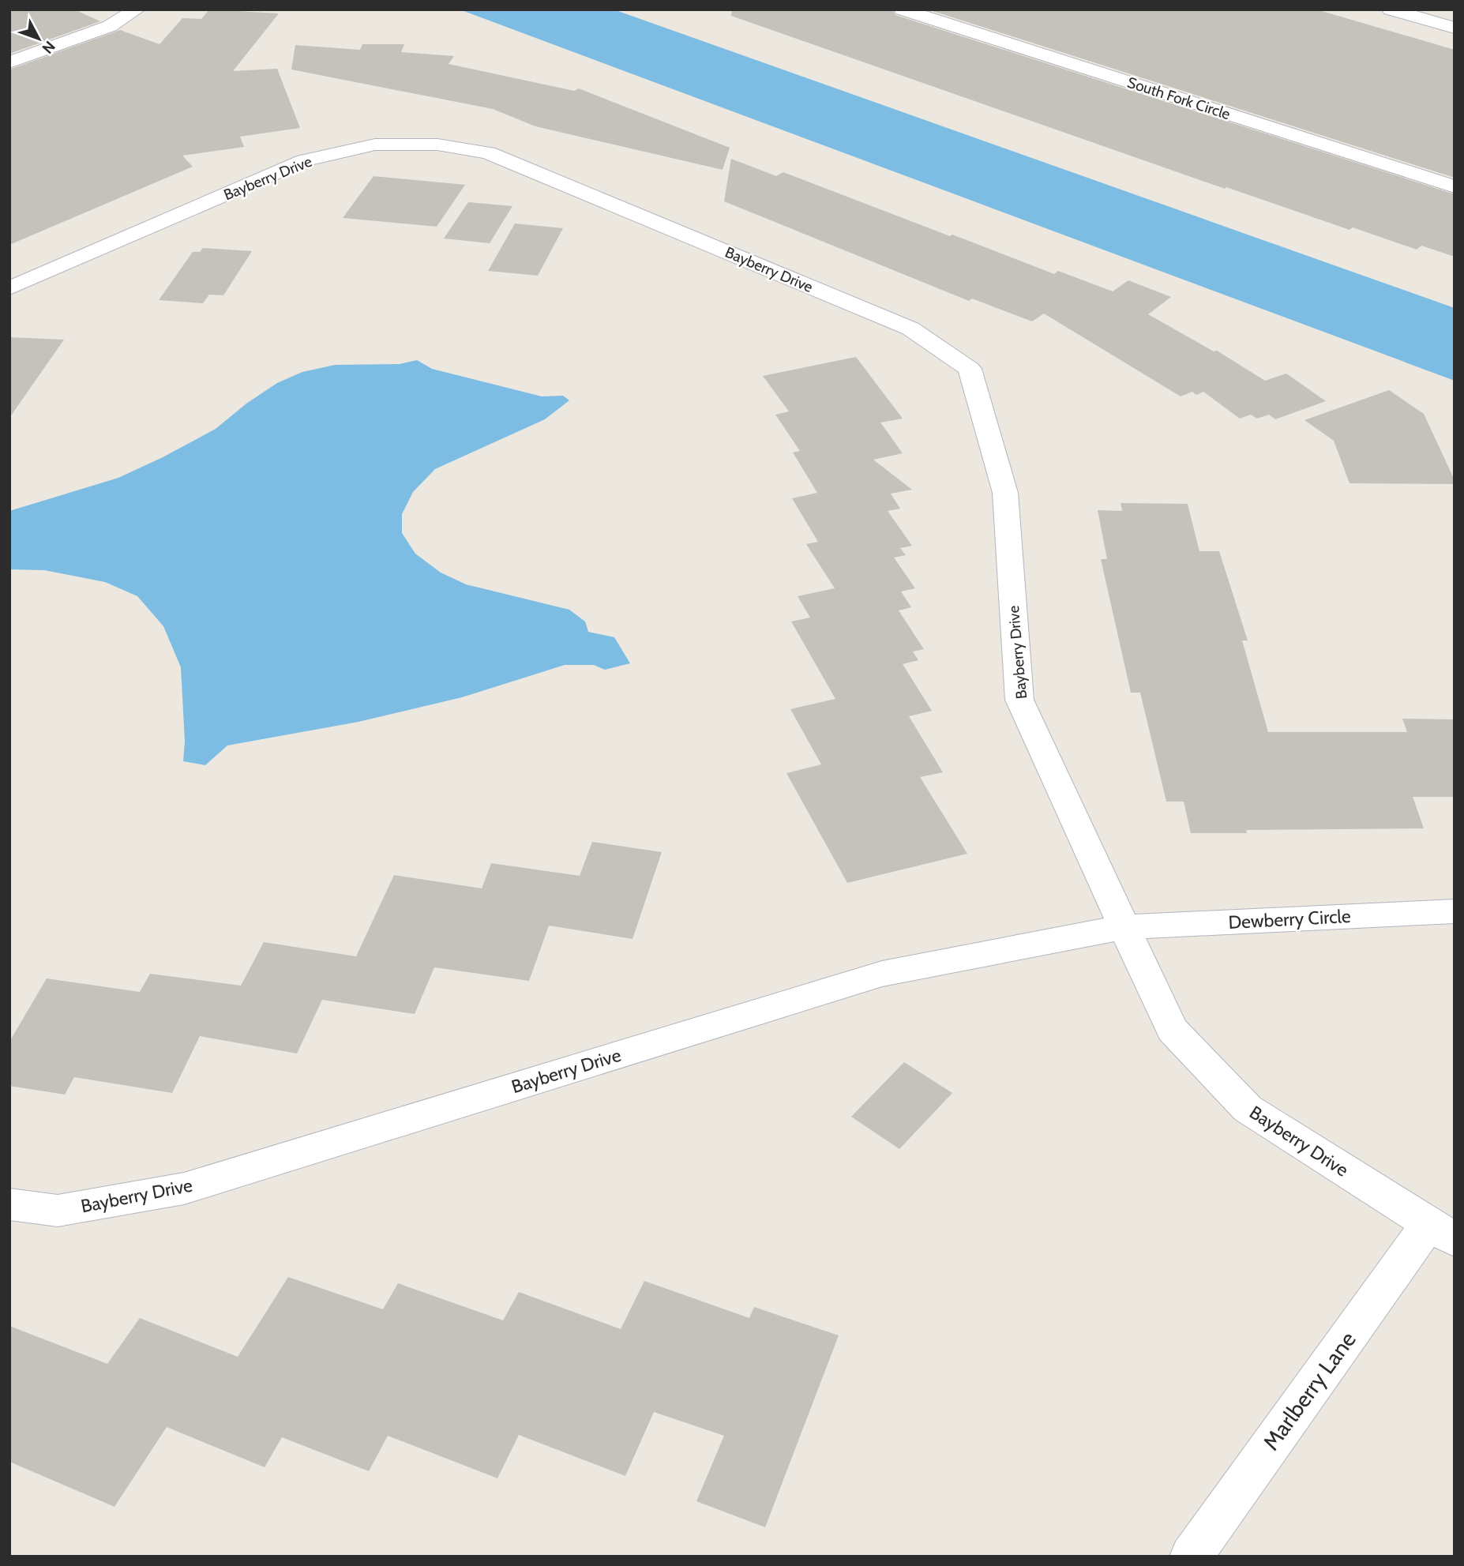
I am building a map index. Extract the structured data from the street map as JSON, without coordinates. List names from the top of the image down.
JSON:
{
  "streets": {
    "street": [
      "South Fork Circle",
      "Bayberry Drive",
      "Dewberry Circle",
      "Marlberry Lane"
    ]
  },
  "crossings": [
    ["Bayberry Drive", "Dewberry Circle"],
    ["Bayberry Drive", "Marlberry Lane"]
  ],
  "north": "bottom right"
}
